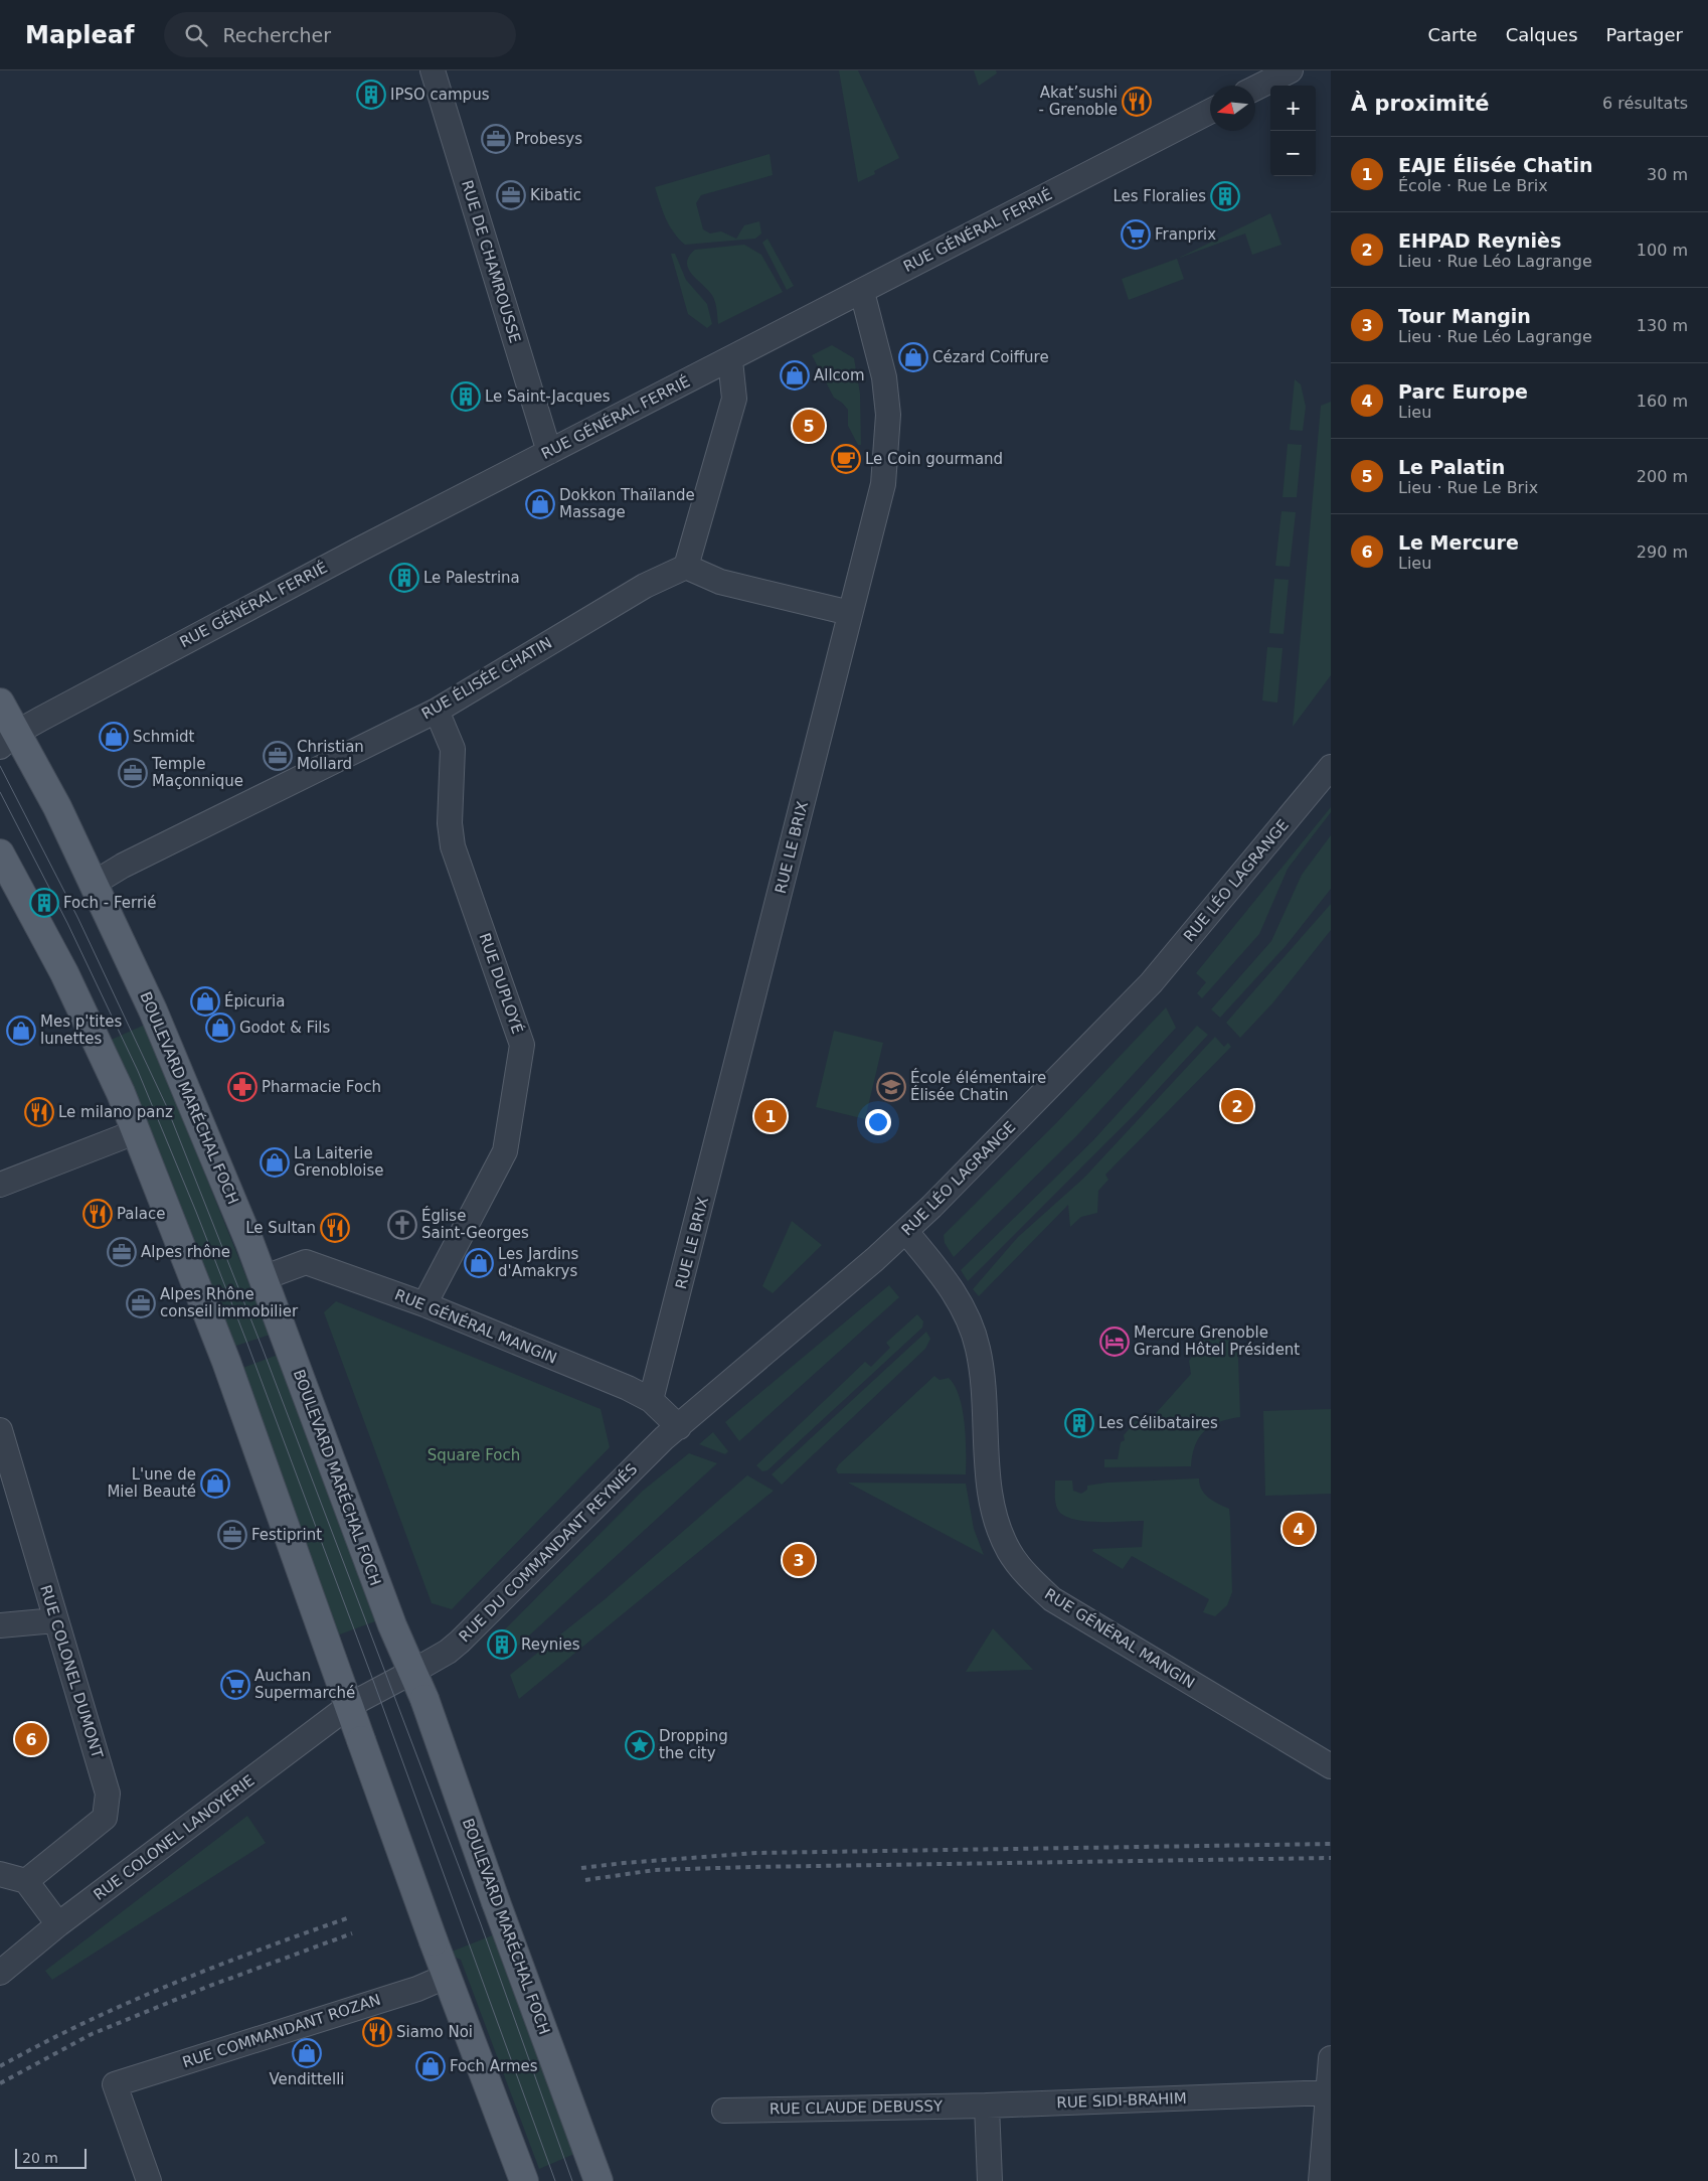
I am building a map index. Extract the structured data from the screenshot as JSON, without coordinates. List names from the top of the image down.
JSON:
{
  "streets": {
    "main road": ["BOULEVARD MARÉCHAL FOCH"],
    "street": [
      "RUE GÉNÉRAL FERRIÉ",
      "RUE DE CHAMROUSSE",
      "RUE ÉLISÉE CHATIN",
      "RUE LE BRIX",
      "RUE LÉO LAGRANGE",
      "RUE DUPLOYÉ",
      "RUE GÉNÉRAL MANGIN",
      "RUE DU COMMANDANT REYNIÉS",
      "RUE COLONEL DUMONT",
      "RUE COLONEL LANOYERIE",
      "RUE COMMANDANT ROZAN",
      "RUE SIDI-BRAHIM",
      "RUE CLAUDE DEBUSSY"
    ]
  },
  "crossings": [
    ["RUE GÉNÉRAL FERRIÉ", "RUE DE CHAMROUSSE"],
    ["RUE GÉNÉRAL FERRIÉ", "RUE LE BRIX"],
    ["RUE GÉNÉRAL FERRIÉ", "BOULEVARD MARÉCHAL FOCH"],
    ["RUE ÉLISÉE CHATIN", "RUE DUPLOYÉ"],
    ["RUE ÉLISÉE CHATIN", "BOULEVARD MARÉCHAL FOCH"],
    ["RUE LE BRIX", "RUE GÉNÉRAL MANGIN"],
    ["RUE LÉO LAGRANGE", "RUE GÉNÉRAL MANGIN"],
    ["RUE LÉO LAGRANGE", "RUE DU COMMANDANT REYNIÉS"],
    ["RUE DUPLOYÉ", "RUE GÉNÉRAL MANGIN"],
    ["BOULEVARD MARÉCHAL FOCH", "RUE GÉNÉRAL MANGIN"],
    ["BOULEVARD MARÉCHAL FOCH", "RUE DU COMMANDANT REYNIÉS"],
    ["RUE GÉNÉRAL MANGIN", "RUE DU COMMANDANT REYNIÉS"],
    ["RUE SIDI-BRAHIM", "RUE CLAUDE DEBUSSY"]
  ],
  "parks": ["Square Foch"],
  "places": {
    "building": [
      "IPSO campus",
      "Les Floralies",
      "Le Saint-Jacques",
      "Le Palestrina",
      "Foch - Ferrié",
      "Les Célibataires",
      "Reynies"
    ],
    "restaurant": [
      "Akat’sushi - Grenoble",
      "Le milano panz",
      "Palace",
      "Le Sultan",
      "Siamo Noi"
    ],
    "office": [
      "Probesys",
      "Kibatic",
      "Christian Mollard",
      "Temple Maçonnique",
      "Alpes rhône",
      "Alpes Rhône conseil immobilier",
      "Festiprint"
    ],
    "supermarket": ["Franprix", "Auchan Supermarché"],
    "shop": [
      "Cézard Coiffure",
      "Allcom",
      "Dokkon Thaïlande Massage",
      "Schmidt",
      "Épicuria",
      "Godot & Fils",
      "Mes p'tites lunettes",
      "La Laiterie Grenobloise",
      "Les Jardins d'Amakrys",
      "L'une de Miel Beauté",
      "Vendittelli",
      "Foch Armes"
    ],
    "cafe": ["Le Coin gourmand"],
    "pharmacy": ["Pharmacie Foch"],
    "school or university": ["École élémentaire Élisée Chatin"],
    "church": ["Église Saint-Georges"],
    "hotel": ["Mercure Grenoble Grand Hôtel Président"],
    "place": ["Dropping the city"]
  },
  "scale_bar": "20 m",
  "north": "left",
  "page": {
    "header": "Mapleaf",
    "search": "Rechercher",
    "nav": ["Carte", "Calques", "Partager"],
    "heading": ["À proximité", "6 résultats"],
    "map_buttons": ["+", "−"],
    "list": [
      {
        "mark": "1",
        "name": "EAJE Élisée Chatin",
        "note": "École · Rue Le Brix",
        "value": "30 m"
      },
      {
        "mark": "2",
        "name": "EHPAD Reyniès",
        "note": "Lieu · Rue Léo Lagrange",
        "value": "100 m"
      },
      {
        "mark": "3",
        "name": "Tour Mangin",
        "note": "Lieu · Rue Léo Lagrange",
        "value": "130 m"
      },
      {
        "mark": "4",
        "name": "Parc Europe",
        "note": "Lieu",
        "value": "160 m"
      },
      {
        "mark": "5",
        "name": "Le Palatin",
        "note": "Lieu · Rue Le Brix",
        "value": "200 m"
      },
      {
        "mark": "6",
        "name": "Le Mercure",
        "note": "Lieu",
        "value": "290 m"
      }
    ],
    "pins": [
      "5",
      "2",
      "1",
      "4",
      "3",
      "6"
    ],
    "scale": "20 m"
  }
}
